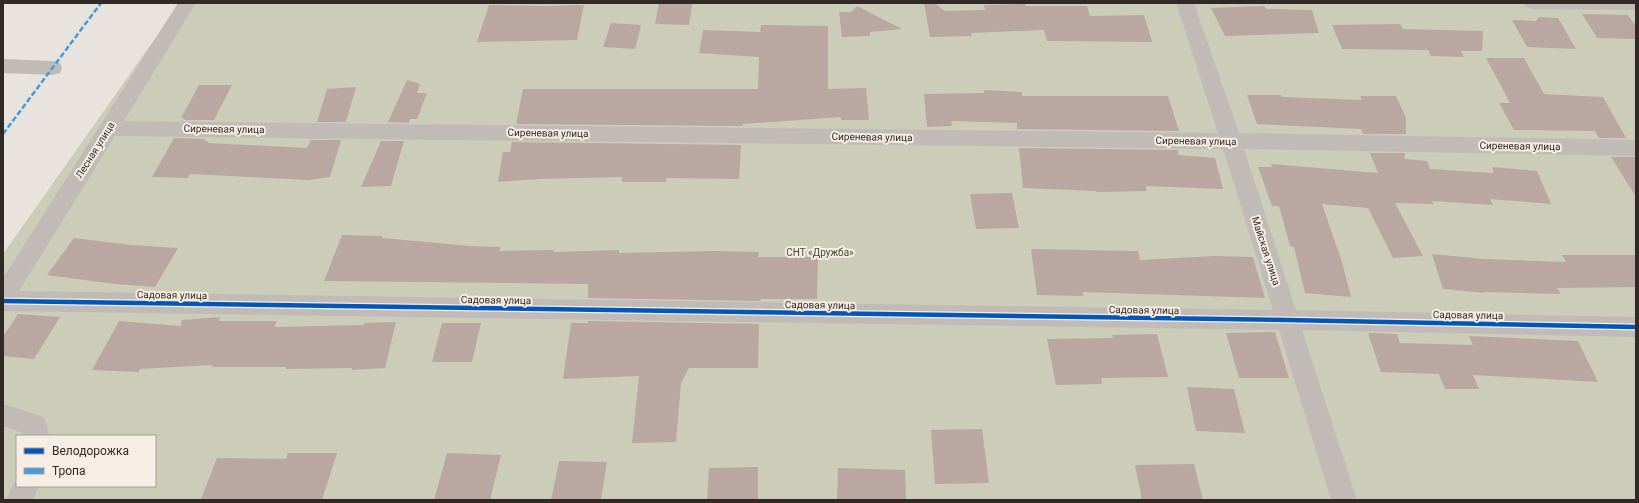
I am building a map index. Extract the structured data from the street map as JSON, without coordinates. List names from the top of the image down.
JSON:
{
  "streets": {
    "street": [
      "Сиреневая улица",
      "Лесная улица",
      "Майская улица",
      "Садовая улица"
    ]
  },
  "crossings": [
    ["Сиреневая улица", "Лесная улица"],
    ["Сиреневая улица", "Майская улица"],
    ["Майская улица", "Садовая улица"]
  ],
  "parks": ["СНТ «Дружба»"],
  "legend": ["Велодорожка", "Тропа"]
}
